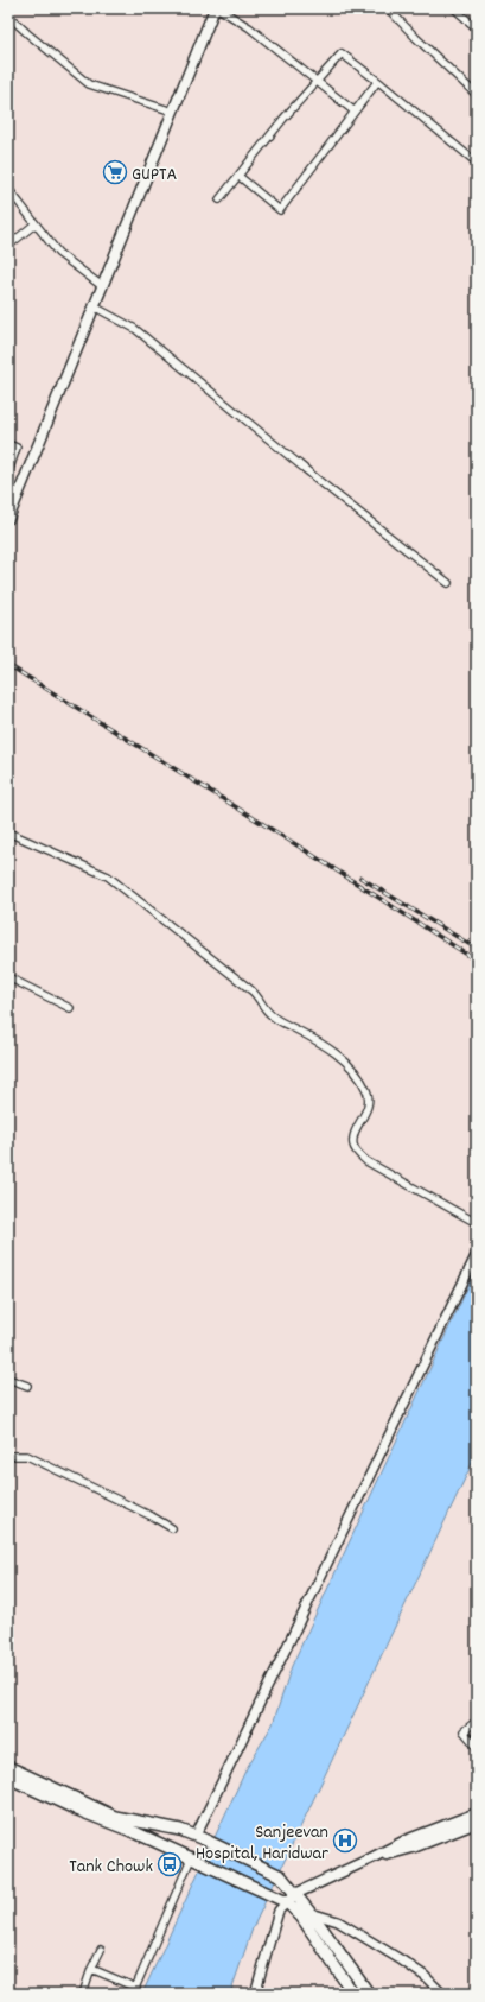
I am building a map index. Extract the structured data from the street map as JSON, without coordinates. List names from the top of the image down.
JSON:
{
  "places": {
    "supermarket": ["GUPTA"],
    "hospital": ["Sanjeevan Hospital, Haridwar"],
    "bus stop": ["Tank Chowk"]
  }
}
